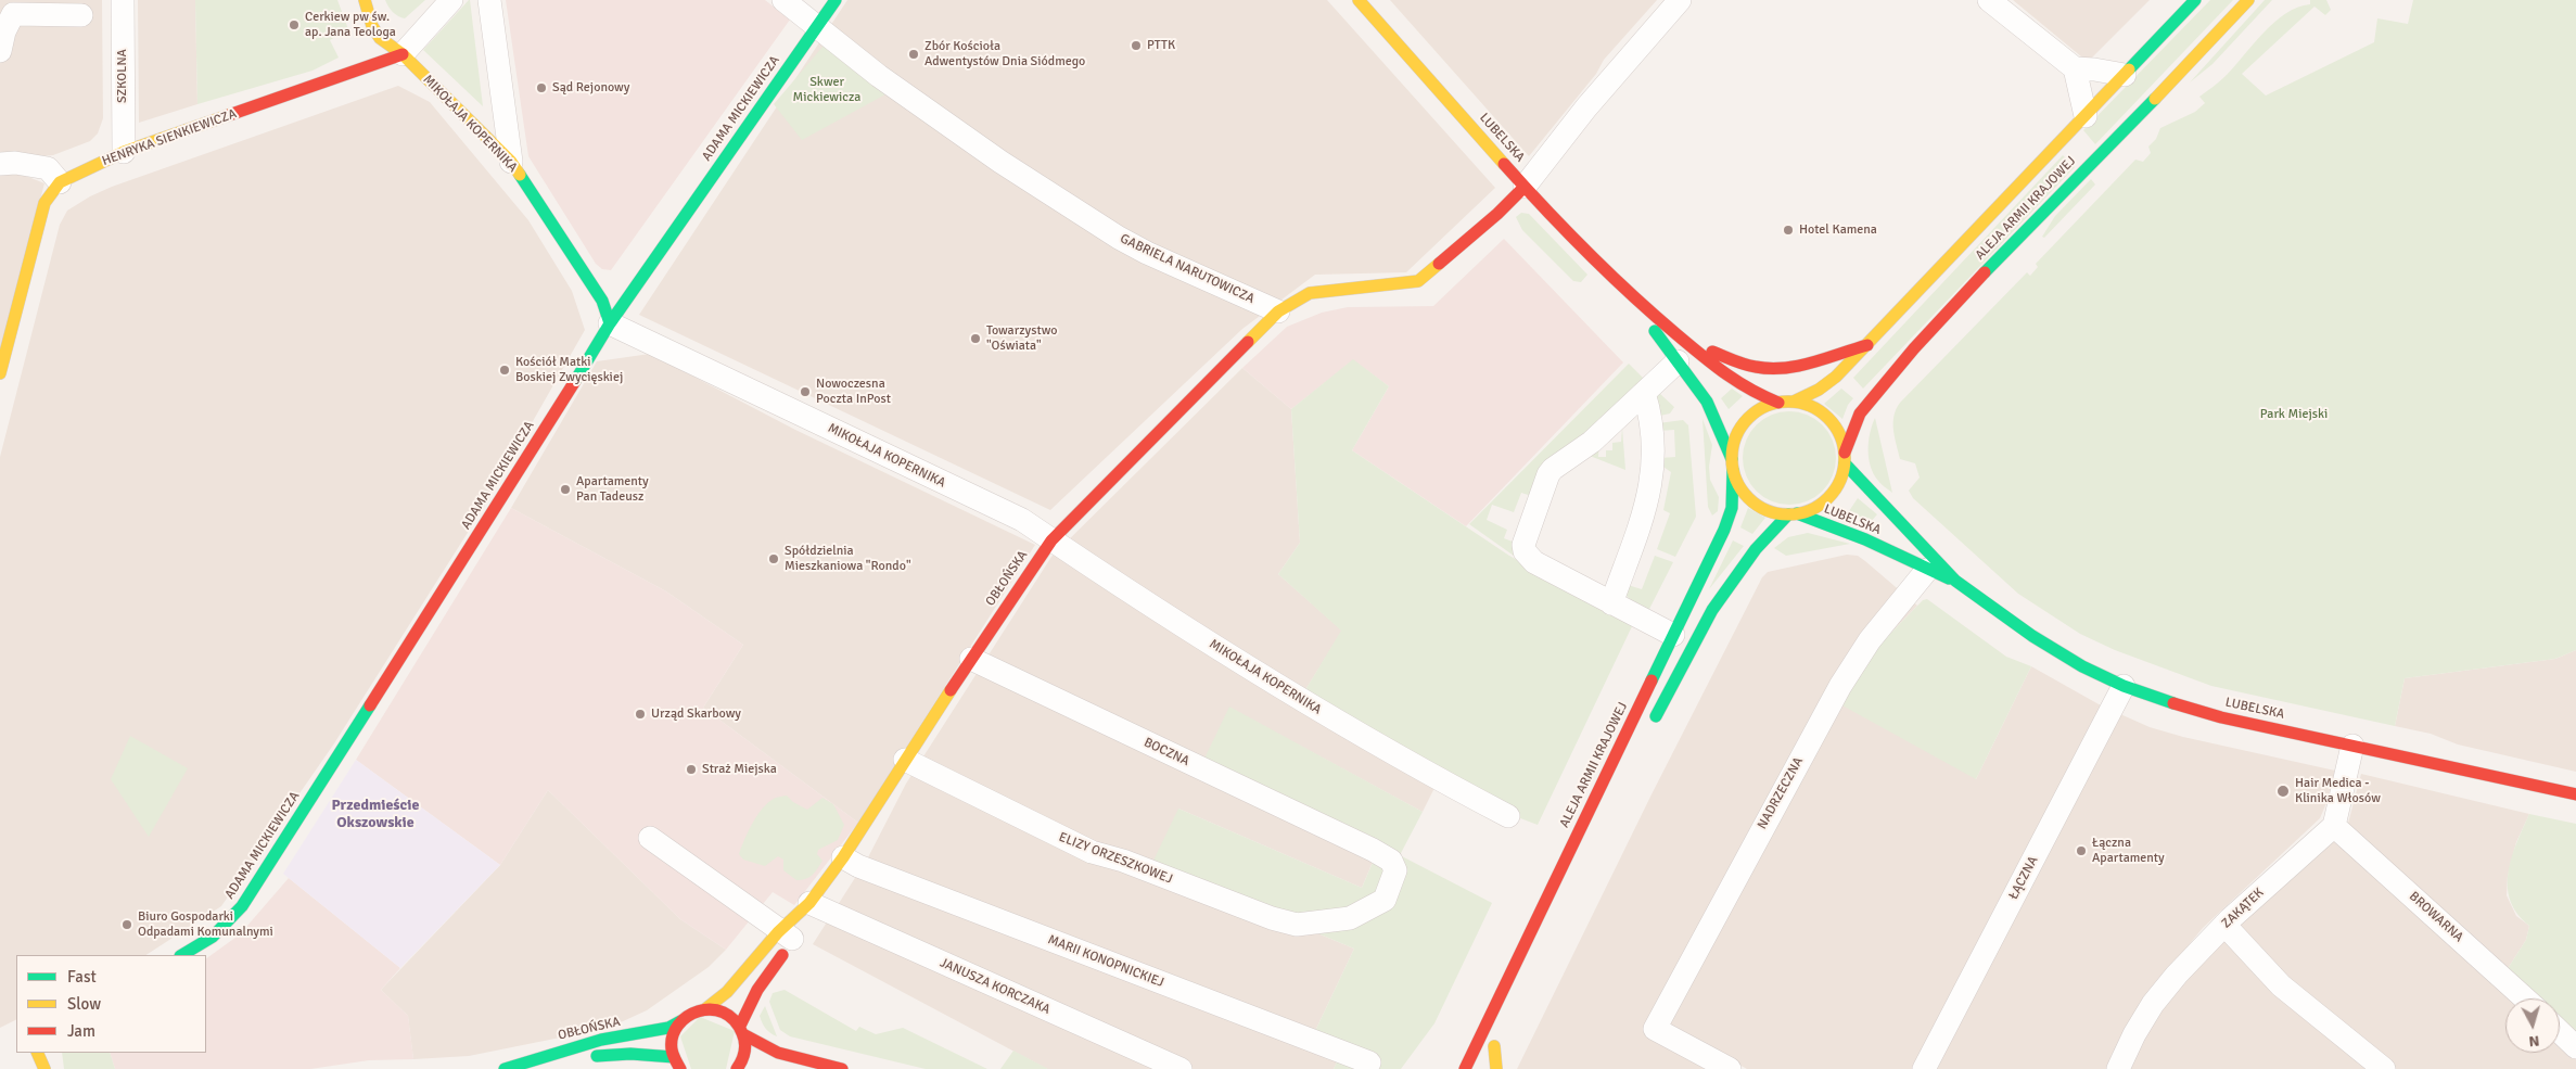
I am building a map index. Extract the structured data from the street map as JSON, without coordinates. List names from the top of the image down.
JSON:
{
  "streets": {
    "street": [
      "SZKOLNA",
      "ADAMA MICKIEWICZA",
      "MIKOŁAJA KOPERNIKA",
      "HENRYKA SIENKIEWICZA",
      "LUBELSKA",
      "ALEJA ARMII KRAJOWEJ",
      "GABRIELA NARUTOWICZA",
      "OBŁOŃSKA",
      "BOCZNA",
      "NADRZECZNA",
      "ELIZY ORZESZKOWEJ",
      "ŁĄCZNA",
      "ZAKĄTEK",
      "BROWARNA",
      "MARII KONOPNICKIEJ",
      "JANUSZA KORCZAKA"
    ]
  },
  "crossings": [
    ["SZKOLNA", "HENRYKA SIENKIEWICZA"],
    ["ADAMA MICKIEWICZA", "MIKOŁAJA KOPERNIKA"],
    ["ADAMA MICKIEWICZA", "GABRIELA NARUTOWICZA"],
    ["MIKOŁAJA KOPERNIKA", "HENRYKA SIENKIEWICZA"],
    ["MIKOŁAJA KOPERNIKA", "OBŁOŃSKA"],
    ["LUBELSKA", "ALEJA ARMII KRAJOWEJ"],
    ["LUBELSKA", "NADRZECZNA"],
    ["LUBELSKA", "ŁĄCZNA"],
    ["GABRIELA NARUTOWICZA", "OBŁOŃSKA"],
    ["OBŁOŃSKA", "BOCZNA"],
    ["OBŁOŃSKA", "ELIZY ORZESZKOWEJ"],
    ["OBŁOŃSKA", "MARII KONOPNICKIEJ"],
    ["OBŁOŃSKA", "JANUSZA KORCZAKA"],
    ["BOCZNA", "ELIZY ORZESZKOWEJ"],
    ["ZAKĄTEK", "BROWARNA"]
  ],
  "districts": ["Przedmieście Okszowskie"],
  "parks": ["Skwer Mickiewicza", "Park Miejski"],
  "places": [
    "Cerkiew pw św. ap. Jana Teologa",
    "PTTK",
    "Zbór Kościoła Adwentystów Dnia Siódmego",
    "Sąd Rejonowy",
    "Hotel Kamena",
    "Towarzystwo \"Oświata\"",
    "Kościół Matki Boskiej Zwycięskiej",
    "Nowoczesna Poczta InPost",
    "Apartamenty Pan Tadeusz",
    "Spółdzielnia Mieszkaniowa \"Rondo\"",
    "Urząd Skarbowy",
    "Straż Miejska",
    "Hair Medica - Klinika Włosów",
    "Łączna Apartamenty",
    "Biuro Gospodarki Odpadami Komunalnymi"
  ],
  "legend": ["Fast", "Slow", "Jam"],
  "north": "bottom"
}
